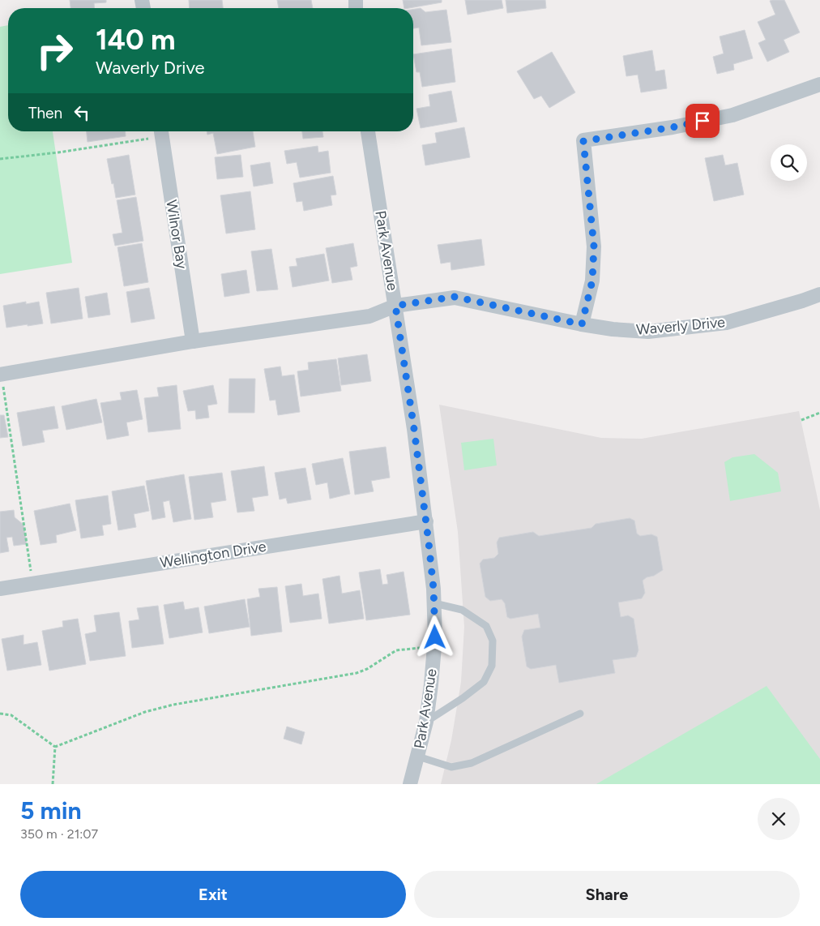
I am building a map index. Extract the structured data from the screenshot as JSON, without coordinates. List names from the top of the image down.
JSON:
{
  "streets": {
    "street": [
      "Wilnor Bay",
      "Park Avenue",
      "Waverly Drive",
      "Wellington Drive"
    ]
  },
  "crossings": [
    ["Park Avenue", "Waverly Drive"],
    ["Park Avenue", "Wellington Drive"]
  ],
  "page": {
    "turn": ["140 m", "Waverly Drive"],
    "then": "Then",
    "heading": ["5 min", "350 m · 21:07"],
    "buttons": ["Exit", "Share"]
  }
}
